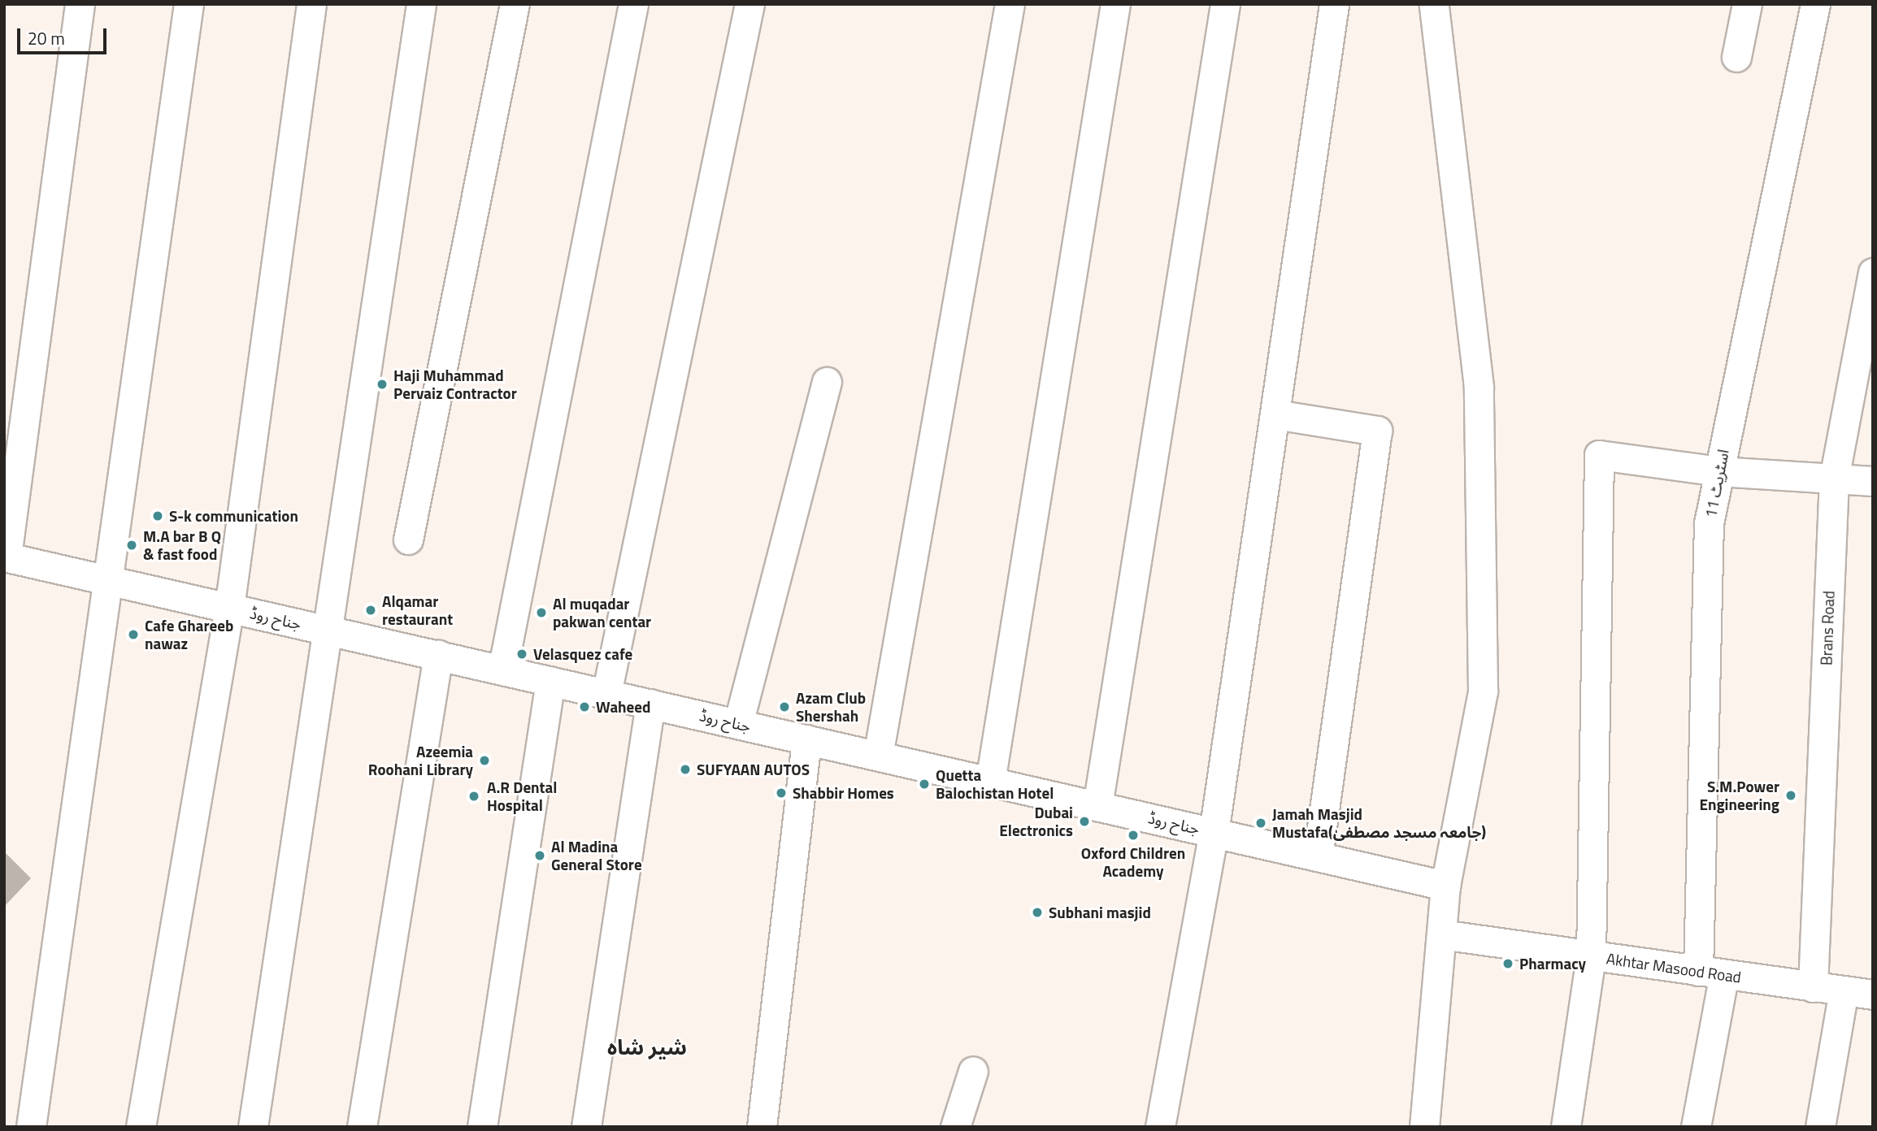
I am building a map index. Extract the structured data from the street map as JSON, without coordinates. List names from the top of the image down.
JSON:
{
  "streets": {
    "street": [
      "اسٹریٹ 11",
      "جناح روڈ",
      "Brans Road",
      "Akhtar Masood Road"
    ]
  },
  "crossings": [
    ["اسٹریٹ 11", "Akhtar Masood Road"],
    ["Brans Road", "Akhtar Masood Road"]
  ],
  "districts": ["شیر شاہ"],
  "places": [
    "Haji Muhammad Pervaiz Contractor",
    "S-k communication",
    "M.A bar B Q & fast food",
    "Alqamar restaurant",
    "Al muqadar pakwan centar",
    "Cafe Ghareeb nawaz",
    "Velasquez cafe",
    "Waheed",
    "Azam Club Shershah",
    "Azeemia Roohani Library",
    "SUFYAAN AUTOS",
    "Quetta Balochistan Hotel",
    "Shabbir Homes",
    "S.M.Power Engineering",
    "A.R Dental Hospital",
    "Dubai Electronics",
    "Jamah Masjid Mustafa(جامعہ مسجد مصطفیٰ)",
    "Oxford Children Academy",
    "Al Madina General Store",
    "Subhani masjid",
    "Pharmacy"
  ],
  "scale_bar": "20 m"
}
